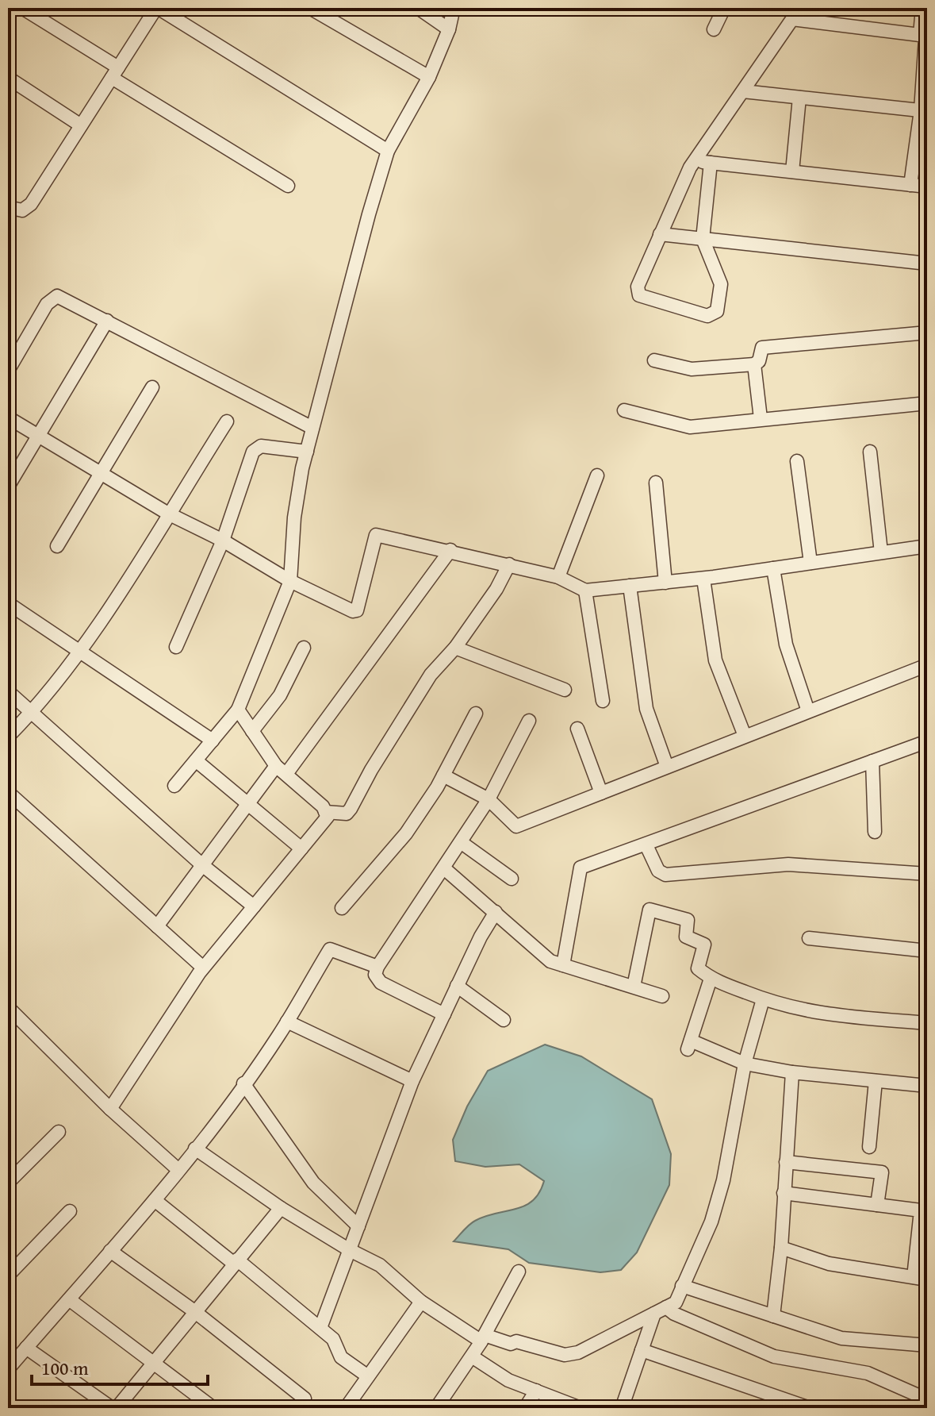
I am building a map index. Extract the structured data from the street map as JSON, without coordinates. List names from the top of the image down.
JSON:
{
  "scale_bar": "100 m"
}
